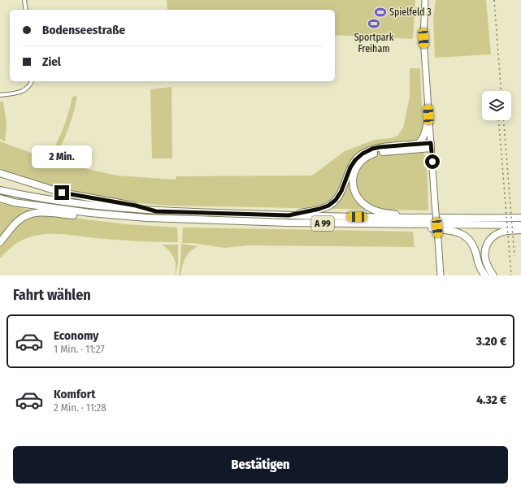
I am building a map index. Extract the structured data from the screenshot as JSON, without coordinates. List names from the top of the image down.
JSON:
{
  "streets": {
    "highway": ["A 99"]
  },
  "places": {
    "sports": ["Spielfeld 3", "Sportpark Freiham"]
  },
  "page": {
    "banner": ["Bodenseestraße", "Ziel"],
    "bubble": "2 Min.",
    "heading": "Fahrt wählen",
    "list": [
      {
        "name": "Economy",
        "note": "1 Min. · 11:27",
        "value": "3.20 €"
      },
      {
        "name": "Komfort",
        "note": "2 Min. · 11:28",
        "value": "4.32 €"
      }
    ],
    "buttons": "Bestätigen"
  }
}
